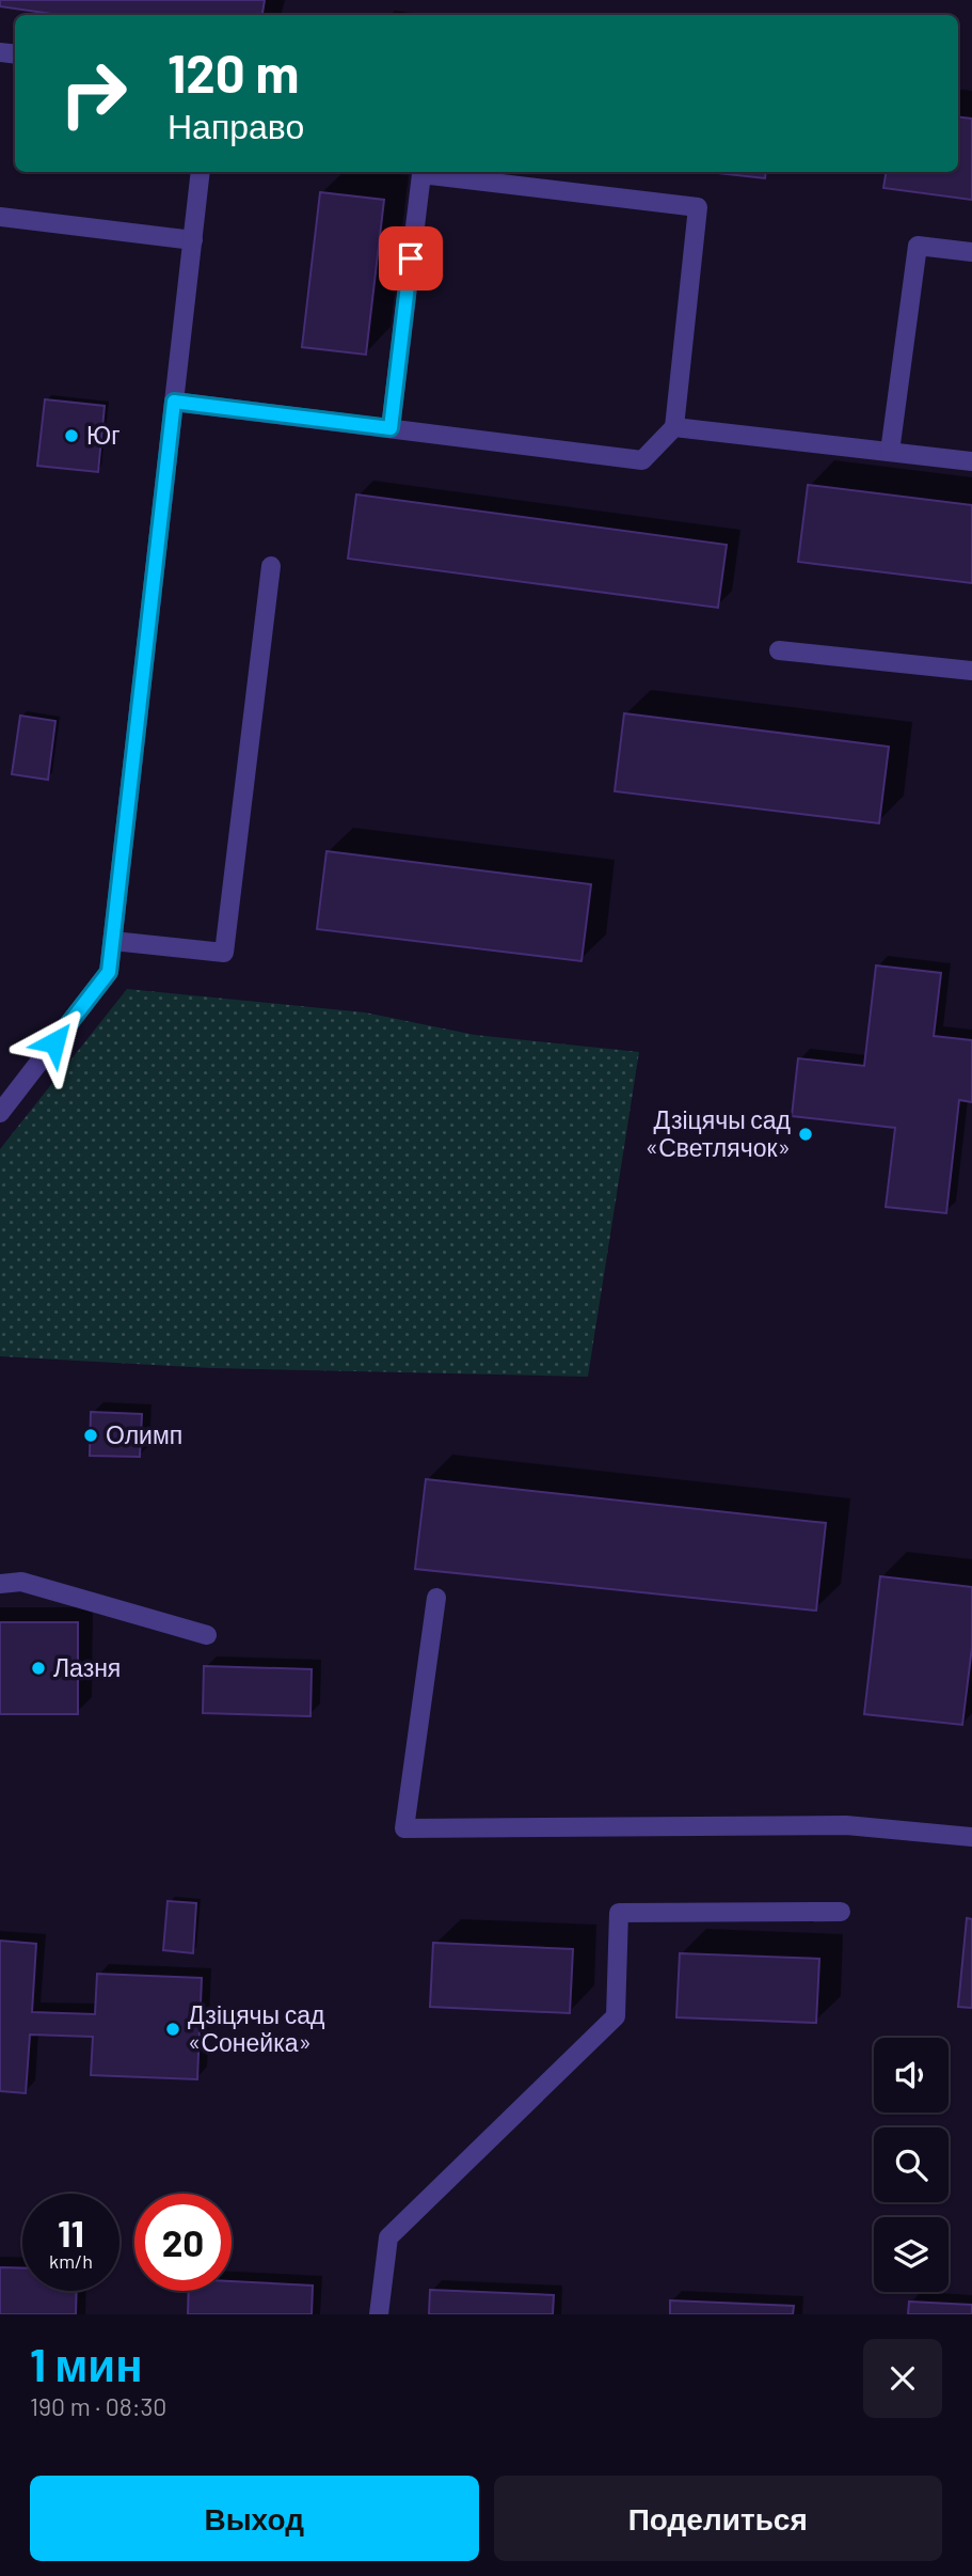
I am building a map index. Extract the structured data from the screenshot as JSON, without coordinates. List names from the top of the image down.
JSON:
{
  "places": [
    "Юг",
    "Дзіцячы сад «Светлячок»",
    "Олимп",
    "Лазня",
    "Дзіцячы сад «Сонейка»"
  ],
  "page": {
    "turn": ["120 m", "Направо"],
    "speed": "11 km/h",
    "limit": "20",
    "heading": ["1 мин", "190 m · 08:30"],
    "buttons": ["Выход", "Поделиться"]
  }
}
